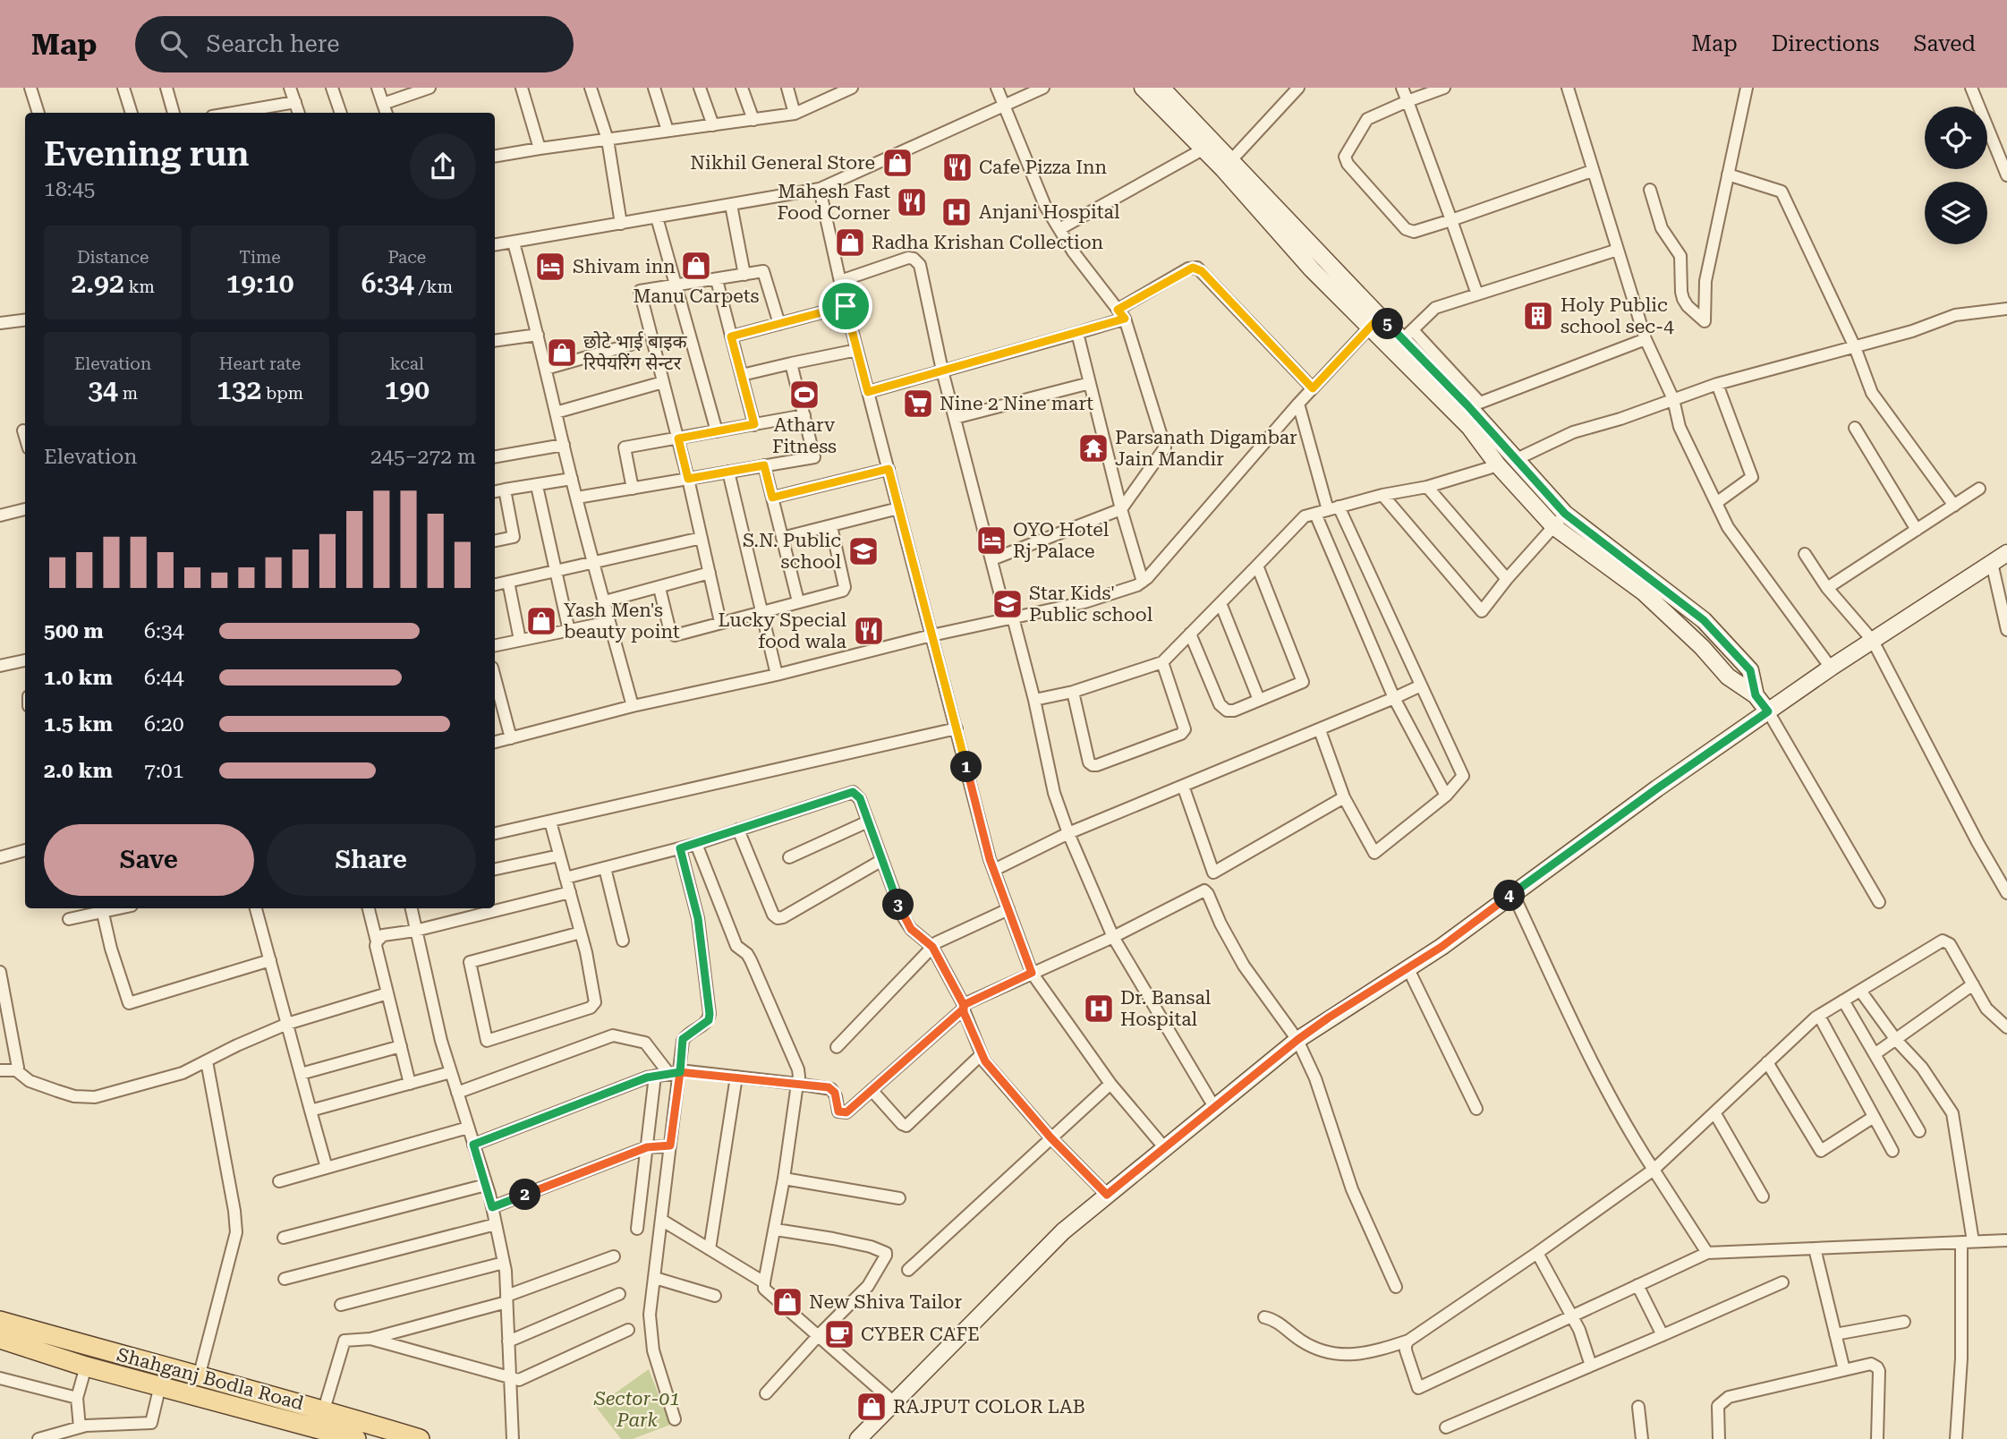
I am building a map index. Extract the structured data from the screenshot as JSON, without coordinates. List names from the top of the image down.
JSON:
{
  "streets": {
    "main road": ["Shahganj Bodla Road"]
  },
  "parks": ["Sector-01 Park"],
  "places": {
    "shop": [
      "Nikhil General Store",
      "Radha Krishan Collection",
      "Manu Carpets",
      "छोटे भाई बाइक रिपेयरिंग सेन्टर",
      "Yash Men's beauty point",
      "New Shiva Tailor",
      "RAJPUT COLOR LAB"
    ],
    "restaurant": ["Cafe Pizza Inn", "Mahesh Fast Food Corner", "Lucky Special food wala"],
    "hospital": ["Anjani Hospital", "Dr. Bansal Hospital"],
    "hotel": ["Shivam inn", "OYO Hotel Rj Palace"],
    "building": ["Holy Public school sec-4"],
    "sports": ["Atharv Fitness"],
    "supermarket": ["Nine 2 Nine mart"],
    "temple": ["Parsanath Digambar Jain Mandir"],
    "school or university": ["S.N. Public school", "Star Kids' Public school"],
    "cafe": ["CYBER CAFE"]
  },
  "page": {
    "header": "Map",
    "search": "Search here",
    "nav": ["Map", "Directions", "Saved"],
    "heading": ["Evening run", "18:45"],
    "stats": [
      ["Distance", "2.92 km"],
      ["Time", "19:10"],
      ["Pace", "6:34 /km"],
      ["Elevation", "34 m"],
      ["Heart rate", "132 bpm"],
      ["kcal", "190"]
    ],
    "pins": [
      "5",
      "1",
      "4",
      "3",
      "2"
    ],
    "chart": ["Elevation", "245–272 m"],
    "list": [
      {
        "name": "500 m",
        "note": "6:34"
      },
      {
        "name": "1.0 km",
        "note": "6:44"
      },
      {
        "name": "1.5 km",
        "note": "6:20"
      },
      {
        "name": "2.0 km",
        "note": "7:01"
      }
    ],
    "buttons": ["Save", "Share"]
  }
}
